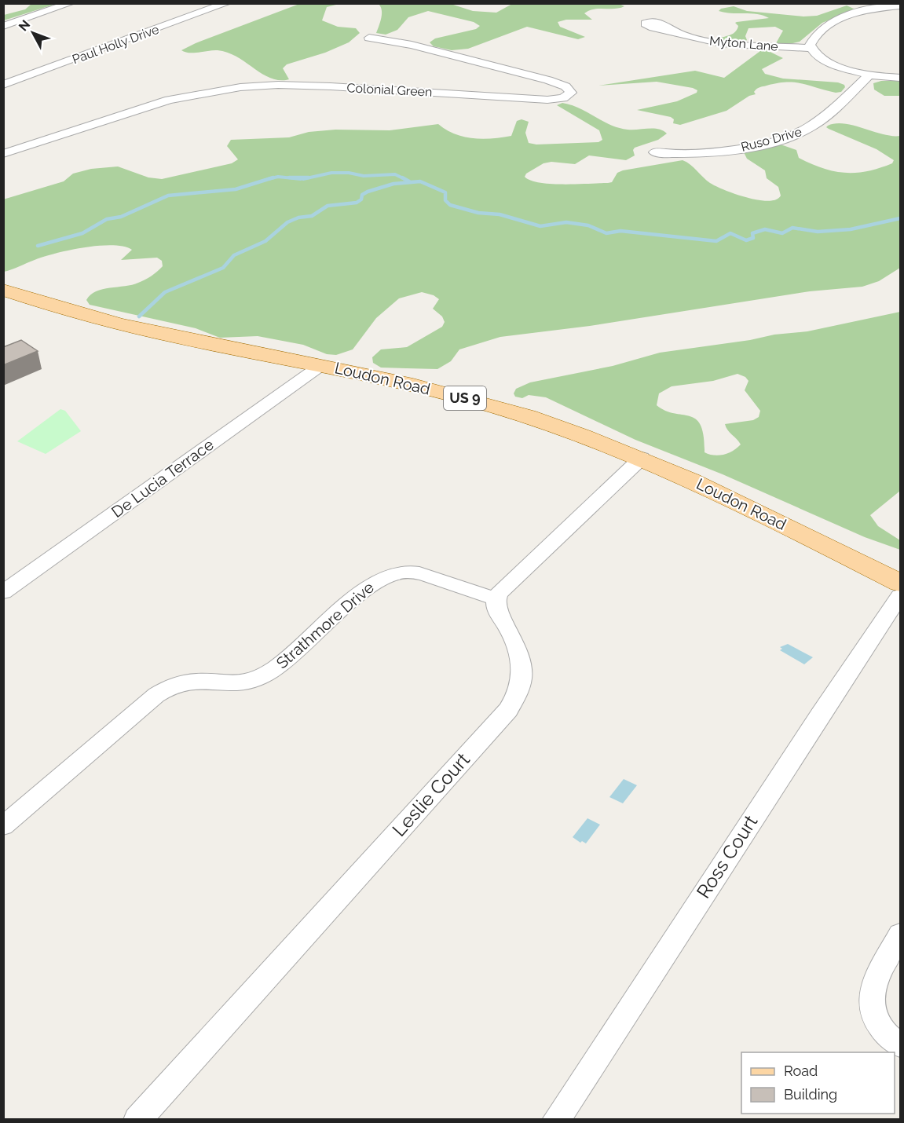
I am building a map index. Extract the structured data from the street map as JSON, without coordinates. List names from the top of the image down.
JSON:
{
  "streets": {
    "main road": ["Loudon Road", "US 9"],
    "street": [
      "Myton Lane",
      "Paul Holly Drive",
      "Colonial Green",
      "Ruso Drive",
      "De Lucia Terrace",
      "Strathmore Drive",
      "Leslie Court",
      "Ross Court"
    ]
  },
  "crossings": [
    ["Loudon Road", "De Lucia Terrace"],
    ["Strathmore Drive", "Leslie Court"]
  ],
  "legend": ["Road", "Building"],
  "north": "top left"
}
